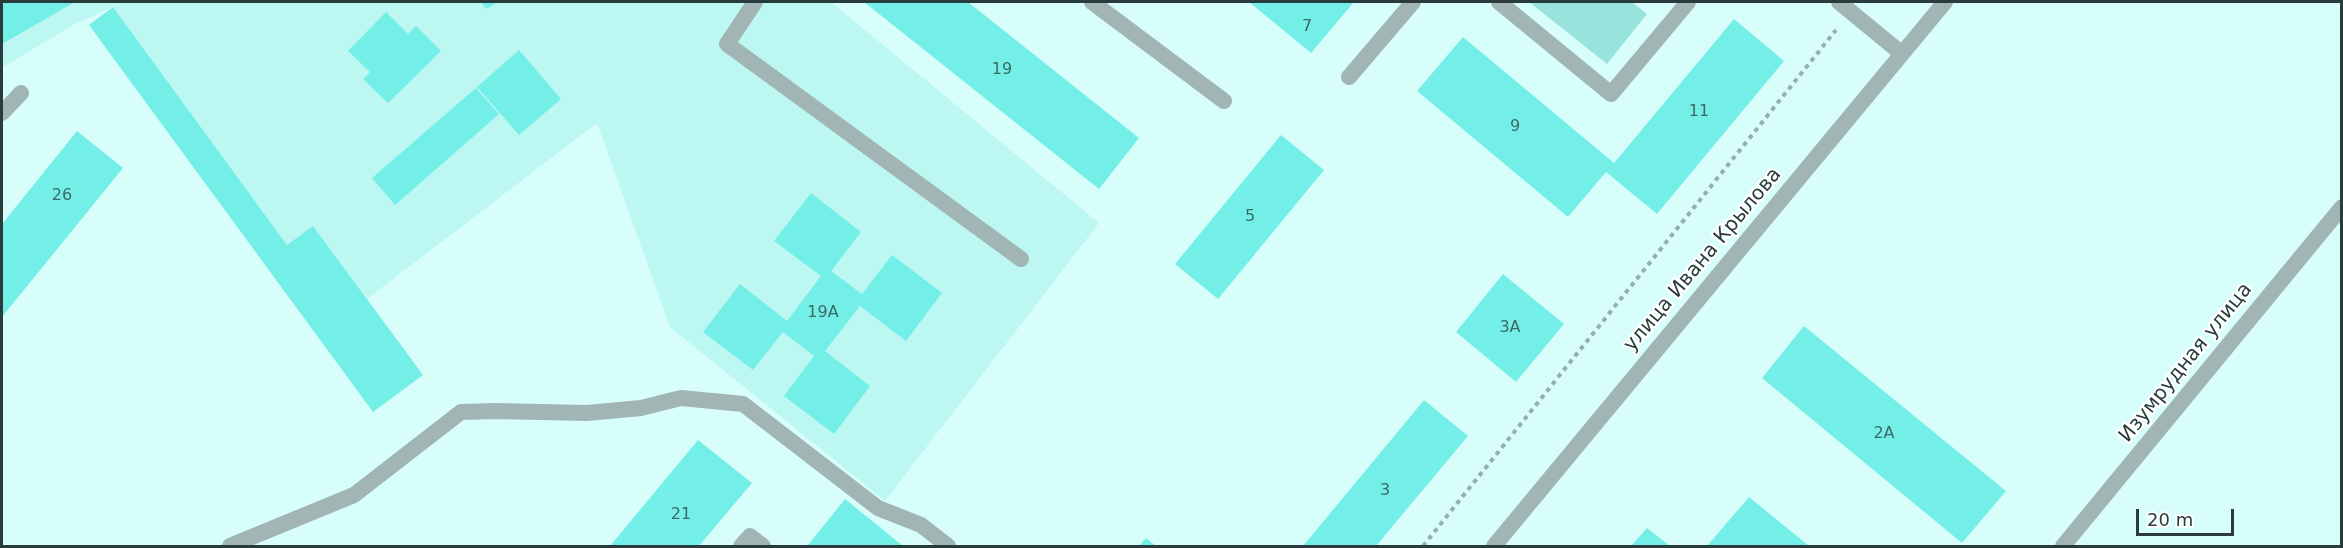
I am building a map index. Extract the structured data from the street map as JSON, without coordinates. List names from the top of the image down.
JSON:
{
  "streets": {
    "street": ["улица Ивана Крылова", "Изумрудная улица"]
  },
  "house_numbers": [
    "7",
    "19",
    "11",
    "9",
    "26",
    "5",
    "19А",
    "3А",
    "2А",
    "3",
    "21"
  ],
  "scale_bar": "20 m"
}
